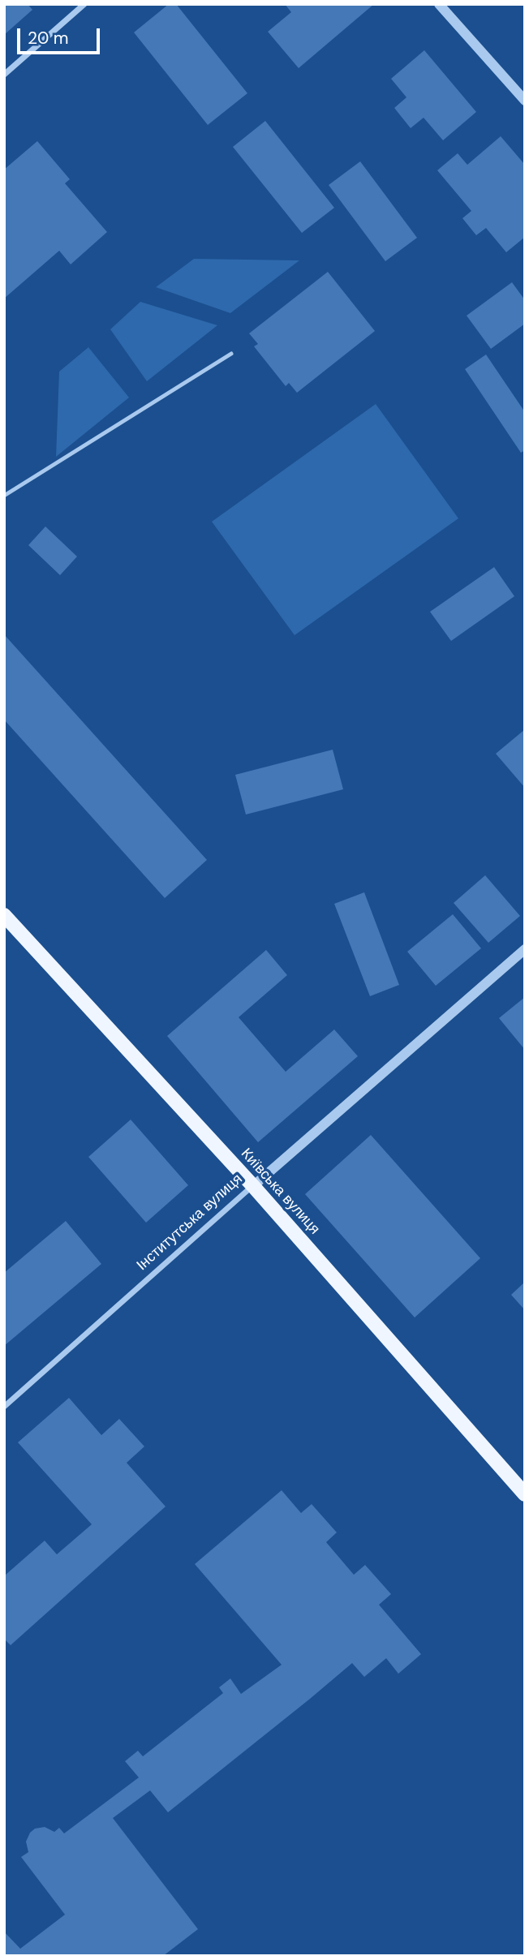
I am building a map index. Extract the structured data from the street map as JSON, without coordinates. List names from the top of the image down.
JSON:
{
  "streets": {
    "main road": ["Київська вулиця"],
    "street": ["Інститутська вулиця"]
  },
  "crossings": [
    ["Київська вулиця", "Інститутська вулиця"]
  ],
  "scale_bar": "20 m"
}
